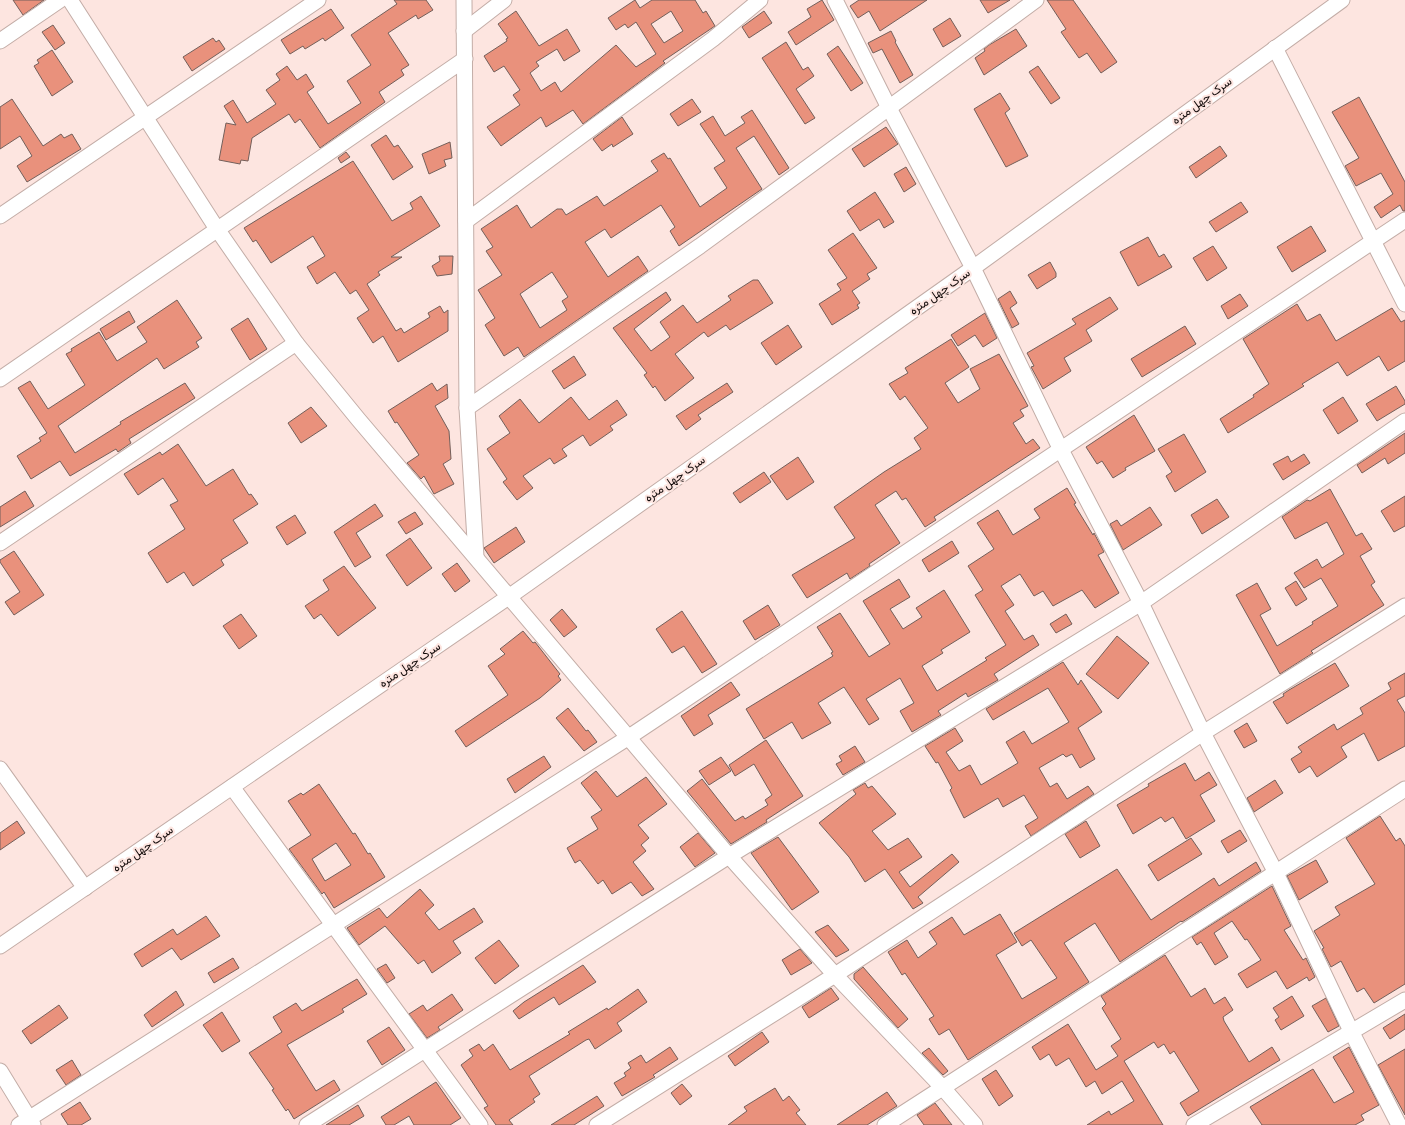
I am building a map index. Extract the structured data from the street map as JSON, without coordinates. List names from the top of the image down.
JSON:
{
  "streets": {
    "street": ["سرک چهل متره"]
  }
}
